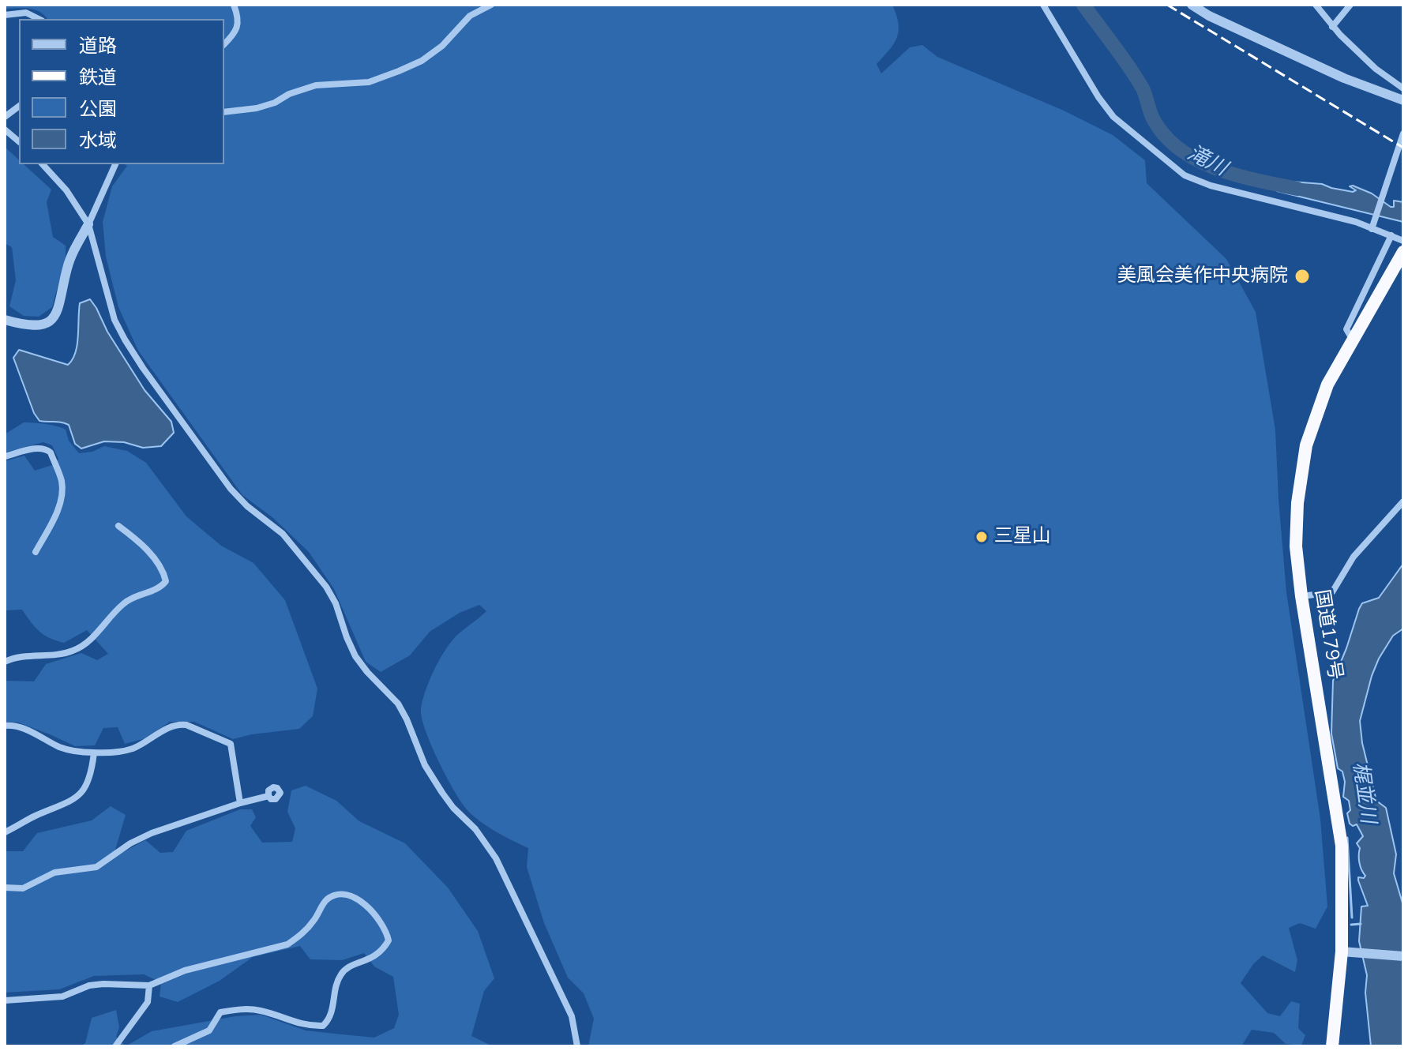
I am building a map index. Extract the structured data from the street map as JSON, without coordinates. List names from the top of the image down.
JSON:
{
  "streets": {
    "highway": ["国道179号"]
  },
  "water": ["滝川", "梶並川"],
  "places": ["美風会美作中央病院", "三星山"],
  "legend": [
    "道路",
    "鉄道",
    "公園",
    "水域"
  ]
}
